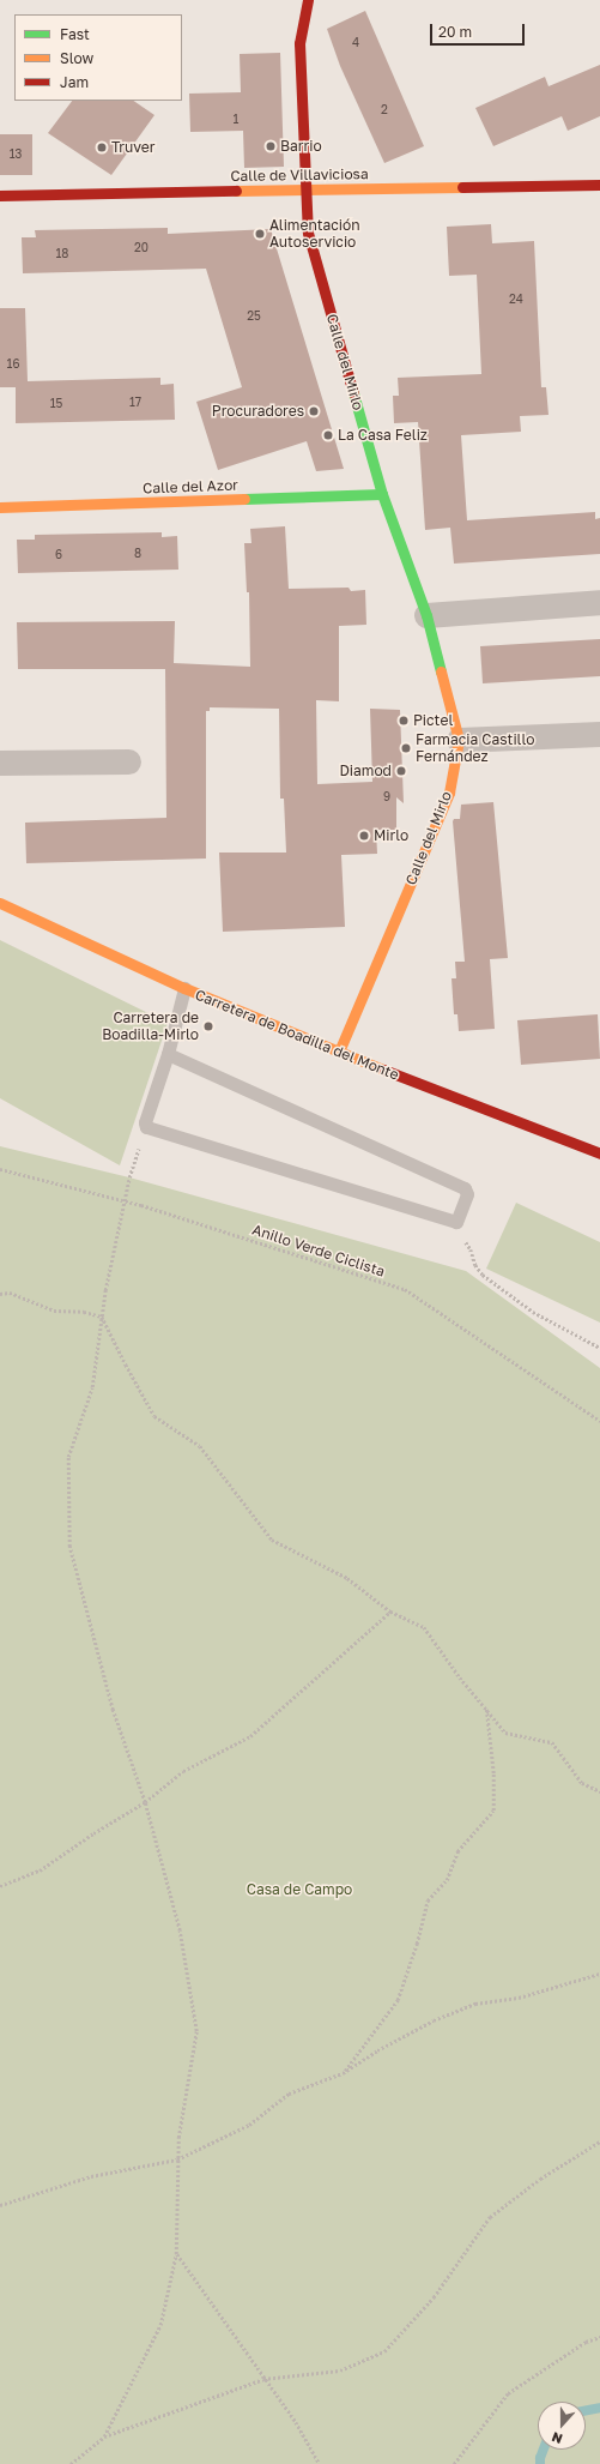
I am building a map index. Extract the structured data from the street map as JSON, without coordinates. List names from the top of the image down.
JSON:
{
  "streets": {
    "street": [
      "Calle de Villaviciosa",
      "Calle del Mirlo",
      "Calle del Azor",
      "Carretera de Boadilla del Monte"
    ],
    "path": ["Anillo Verde Ciclista"]
  },
  "crossings": [
    ["Calle de Villaviciosa", "Calle del Mirlo"],
    ["Calle del Mirlo", "Calle del Azor"],
    ["Calle del Mirlo", "Carretera de Boadilla del Monte"]
  ],
  "parks": ["Casa de Campo"],
  "places": [
    "Barrio",
    "Truver",
    "Alimentación Autoservicio",
    "Procuradores",
    "La Casa Feliz",
    "Pictel",
    "Farmacia Castillo Fernández",
    "Diamod",
    "Mirlo",
    "Carretera de Boadilla-Mirlo"
  ],
  "house_numbers": [
    "4",
    "2",
    "1",
    "13",
    "20",
    "18",
    "24",
    "25",
    "16",
    "17",
    "15",
    "8",
    "6",
    "9"
  ],
  "legend": ["Fast", "Slow", "Jam"],
  "scale_bar": "20 m",
  "north": "bottom"
}
